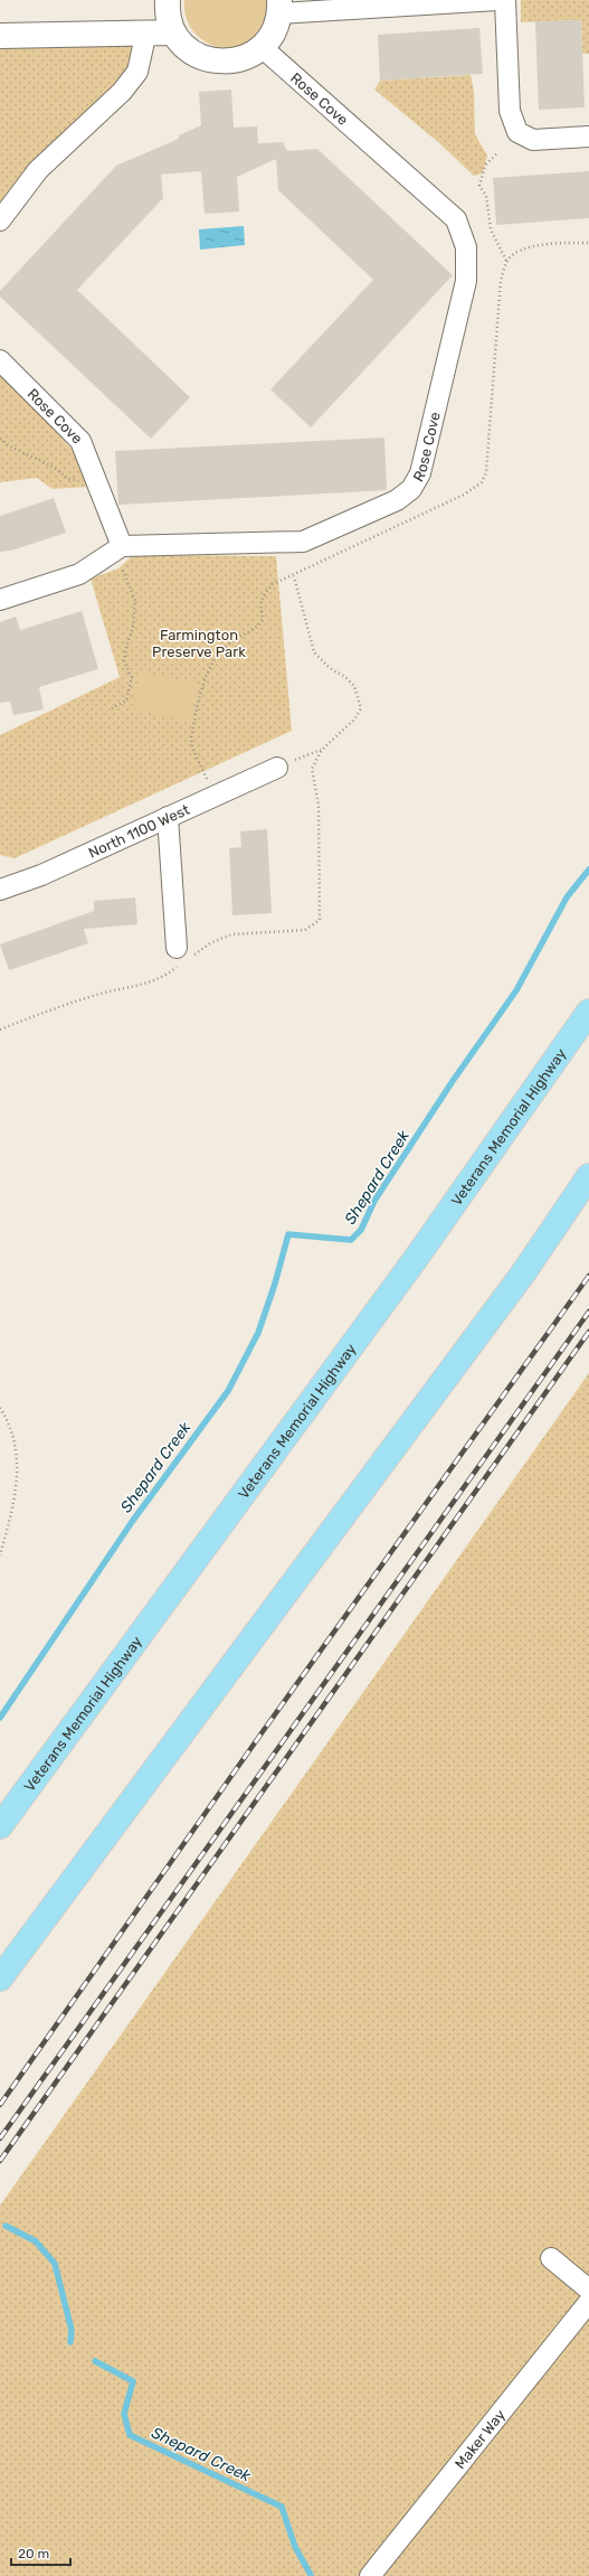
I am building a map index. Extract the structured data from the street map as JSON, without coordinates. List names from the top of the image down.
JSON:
{
  "streets": {
    "highway": ["Veterans Memorial Highway"],
    "street": ["Rose Cove", "North 1100 West", "Maker Way"]
  },
  "water": ["Shepard Creek"],
  "parks": ["Farmington Preserve Park"],
  "scale_bar": "20 m"
}
